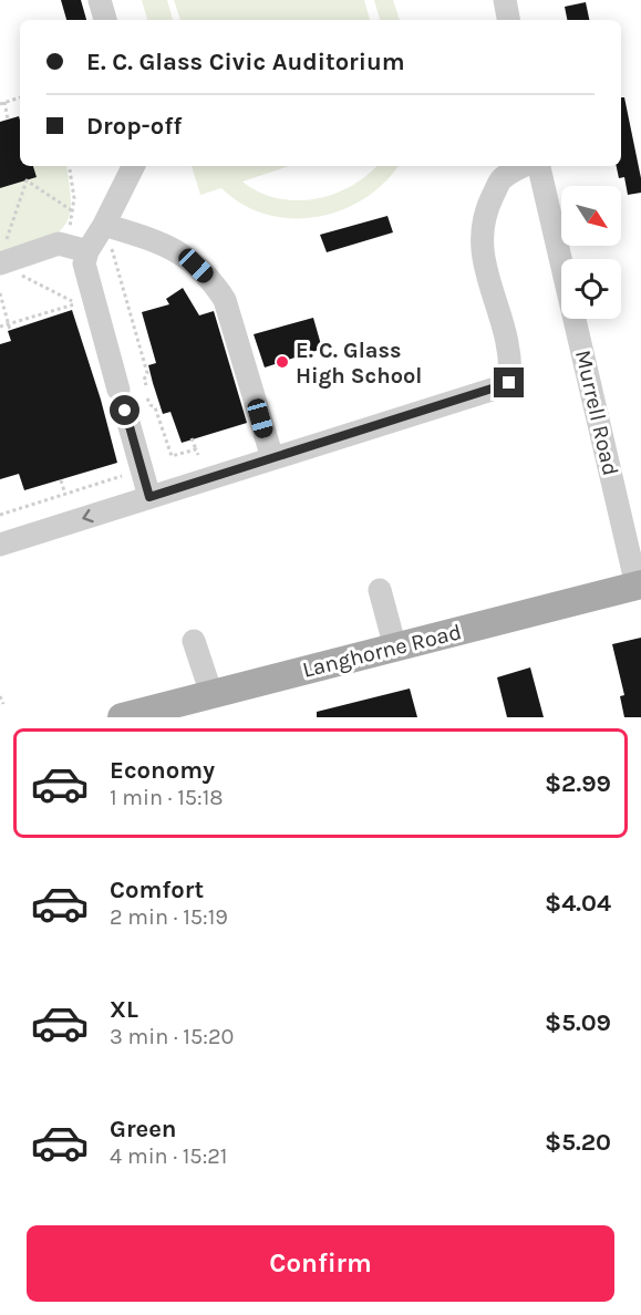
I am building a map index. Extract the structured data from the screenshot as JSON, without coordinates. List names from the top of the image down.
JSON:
{
  "streets": {
    "main road": ["Langhorne Road"],
    "street": ["Murrell Road"]
  },
  "crossings": [
    ["Murrell Road", "Langhorne Road"]
  ],
  "places": ["E. C. Glass High School"],
  "north": "bottom right",
  "page": {
    "banner": ["E. C. Glass Civic Auditorium", "Drop-off"],
    "list": [
      {
        "name": "Economy",
        "note": "1 min · 15:18",
        "value": "$2.99"
      },
      {
        "name": "Comfort",
        "note": "2 min · 15:19",
        "value": "$4.04"
      },
      {
        "name": "XL",
        "note": "3 min · 15:20",
        "value": "$5.09"
      },
      {
        "name": "Green",
        "note": "4 min · 15:21",
        "value": "$5.20"
      }
    ],
    "buttons": "Confirm"
  }
}
